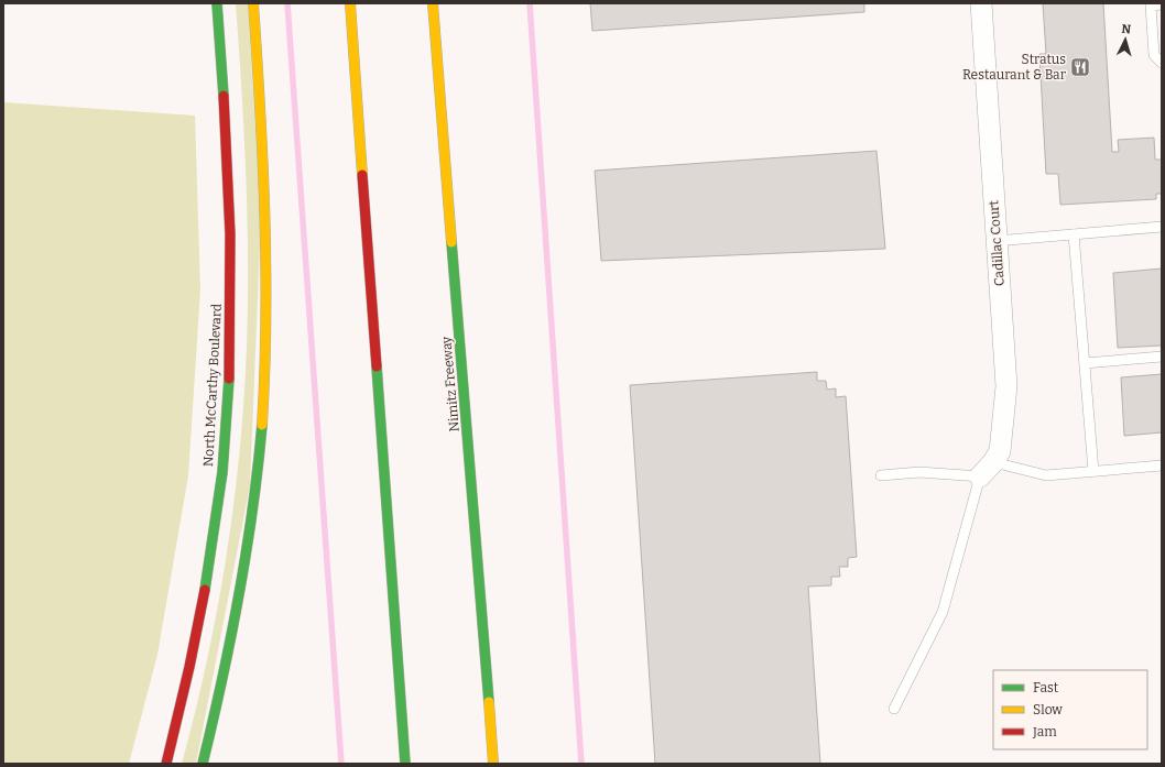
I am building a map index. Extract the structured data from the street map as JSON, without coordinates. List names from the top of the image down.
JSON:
{
  "streets": {
    "main road": ["Nimitz Freeway", "North McCarthy Boulevard"],
    "street": ["Cadillac Court"]
  },
  "places": {
    "restaurant": ["Stratus Restaurant & Bar"]
  },
  "legend": ["Fast", "Slow", "Jam"],
  "north": "top"
}
